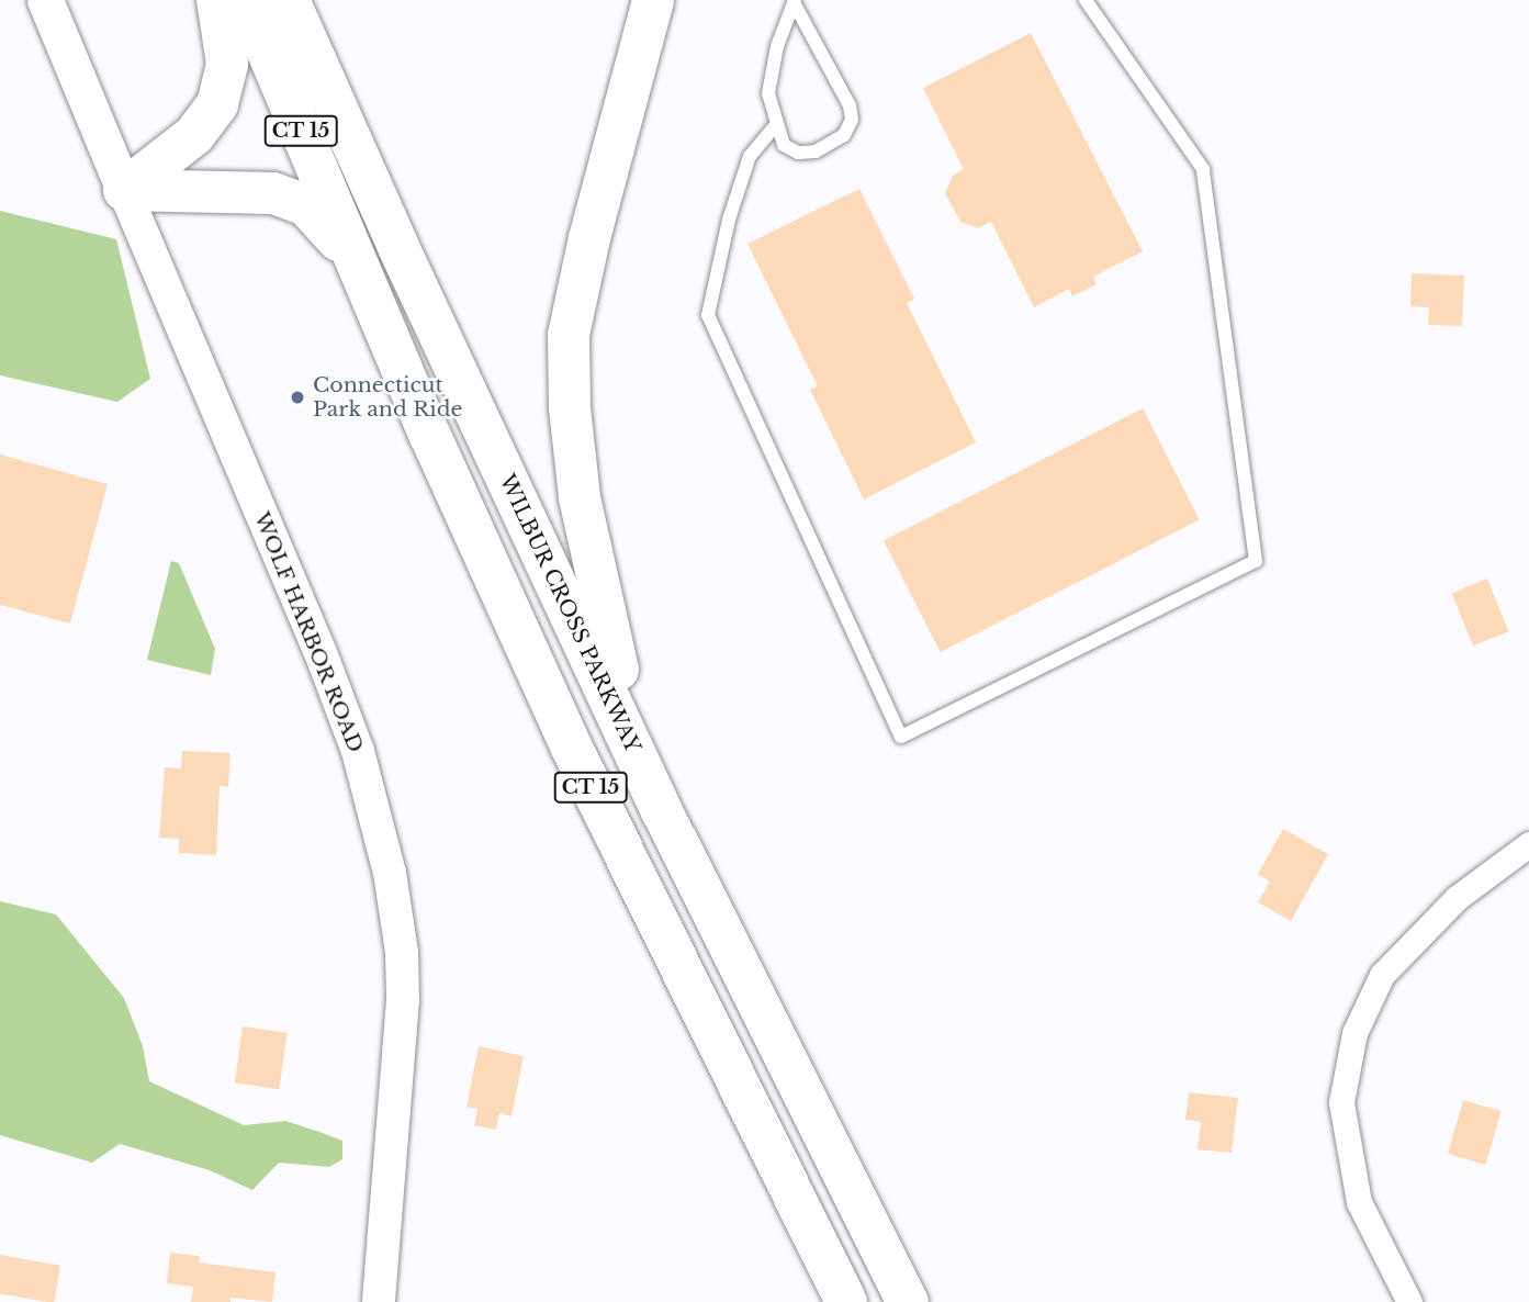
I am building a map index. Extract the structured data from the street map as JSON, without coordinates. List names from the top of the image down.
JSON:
{
  "streets": {
    "highway": ["CT 15", "WILBUR CROSS PARKWAY"],
    "main road": ["WOLF HARBOR ROAD"]
  },
  "places": ["Connecticut Park and Ride"]
}
